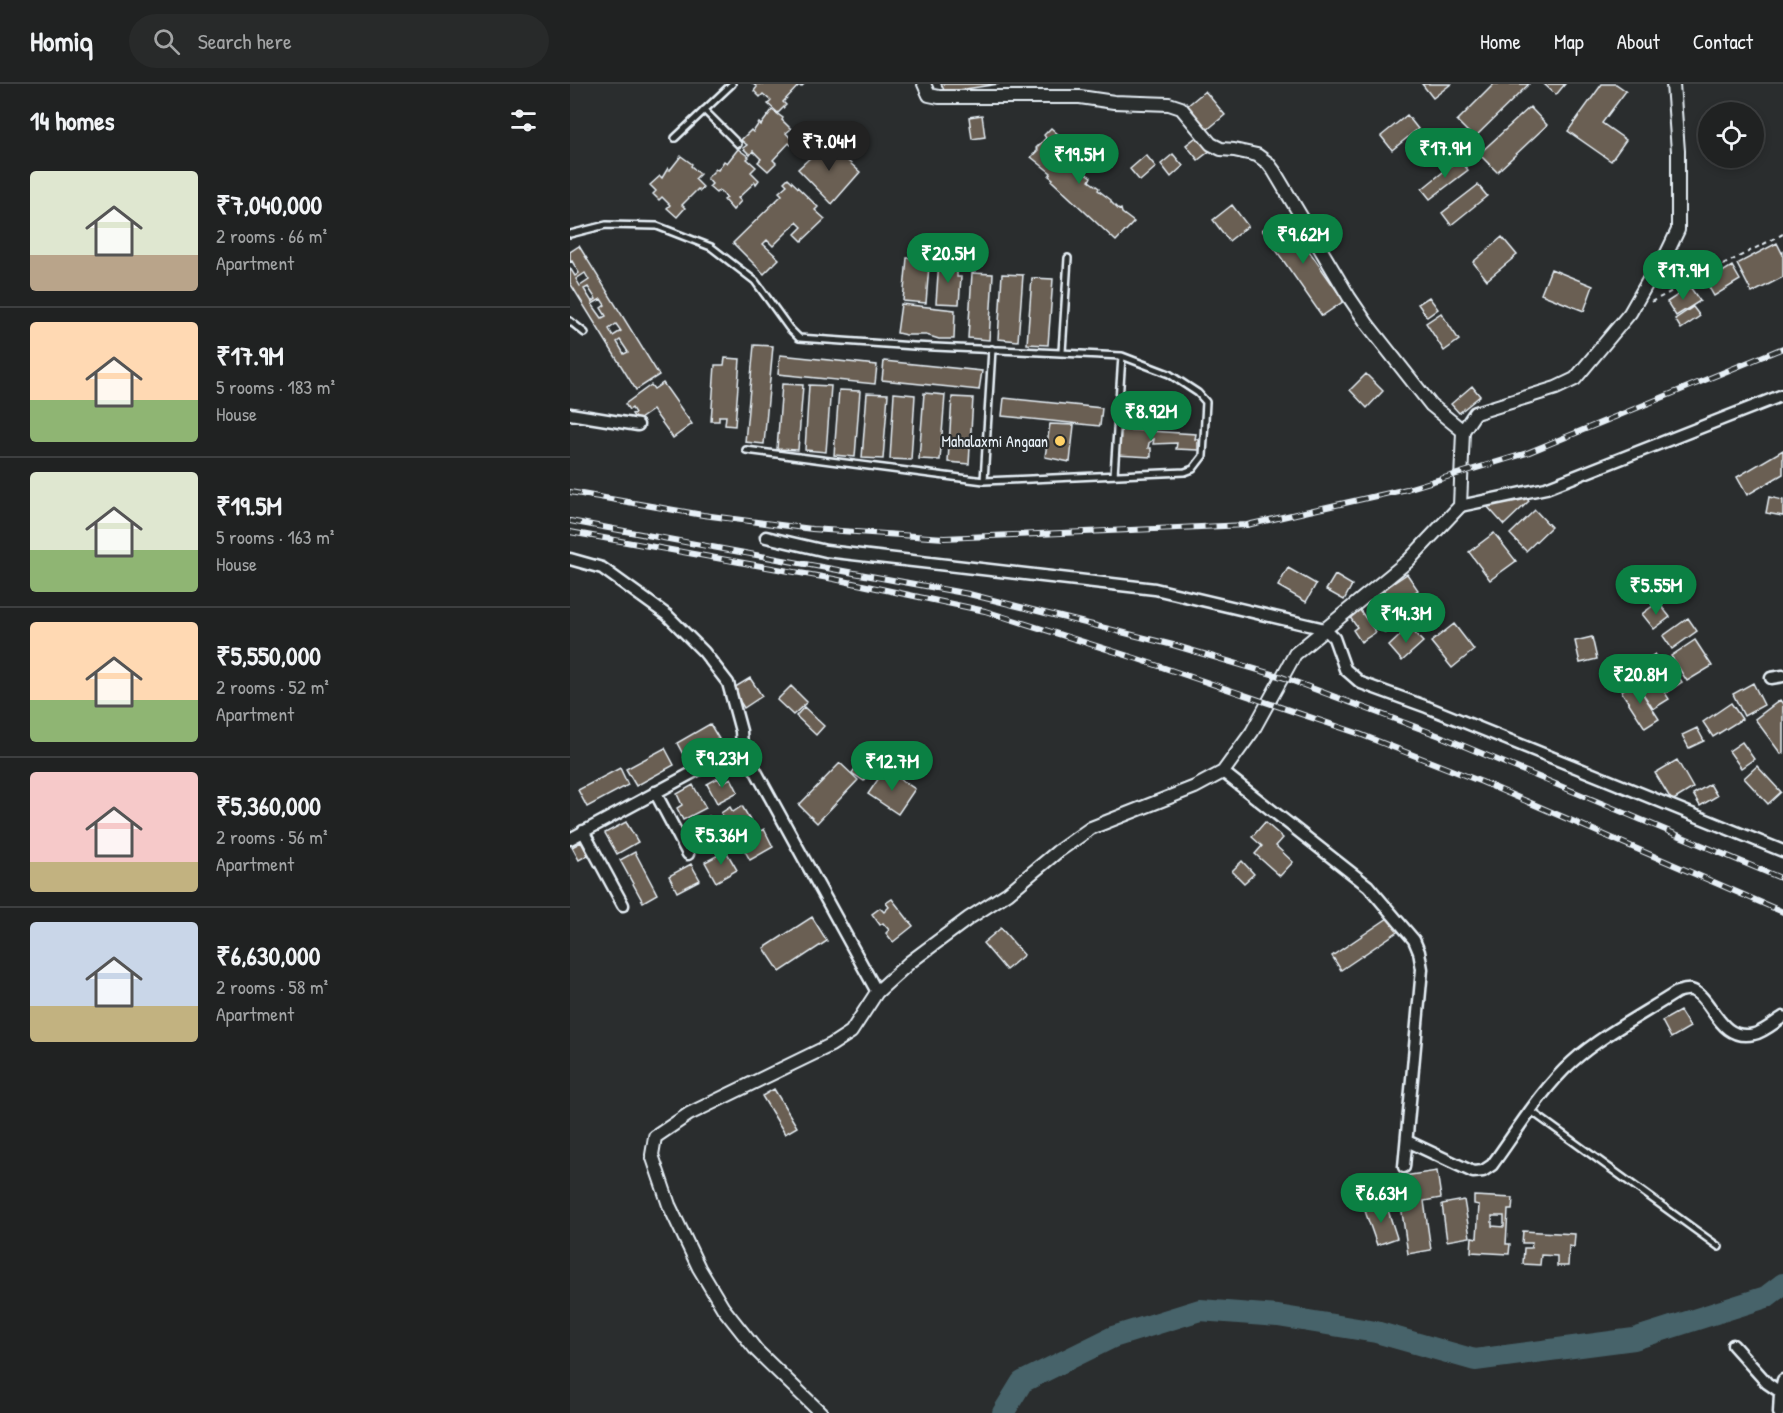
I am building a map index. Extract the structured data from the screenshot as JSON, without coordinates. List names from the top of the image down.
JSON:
{
  "places": ["Mahalaxmi Angaan"],
  "page": {
    "header": "Homiq",
    "search": "Search here",
    "nav": [
      "Home",
      "Map",
      "About",
      "Contact"
    ],
    "heading": "14 homes",
    "price": [
      "₹7.04M",
      "₹17.9M",
      "₹19.5M",
      "₹9.62M",
      "₹20.5M",
      "₹17.9M",
      "₹8.92M",
      "₹5.55M",
      "₹14.3M",
      "₹20.8M",
      "₹9.23M",
      "₹12.7M",
      "₹5.36M",
      "₹6.63M"
    ],
    "list": [
      {
        "name": "₹7,040,000",
        "note": "2 rooms · 66 m² · Apartment"
      },
      {
        "name": "₹17.9M",
        "note": "5 rooms · 183 m² · House"
      },
      {
        "name": "₹19.5M",
        "note": "5 rooms · 163 m² · House"
      },
      {
        "name": "₹5,550,000",
        "note": "2 rooms · 52 m² · Apartment"
      },
      {
        "name": "₹5,360,000",
        "note": "2 rooms · 56 m² · Apartment"
      },
      {
        "name": "₹6,630,000",
        "note": "2 rooms · 58 m² · Apartment"
      }
    ]
  }
}
